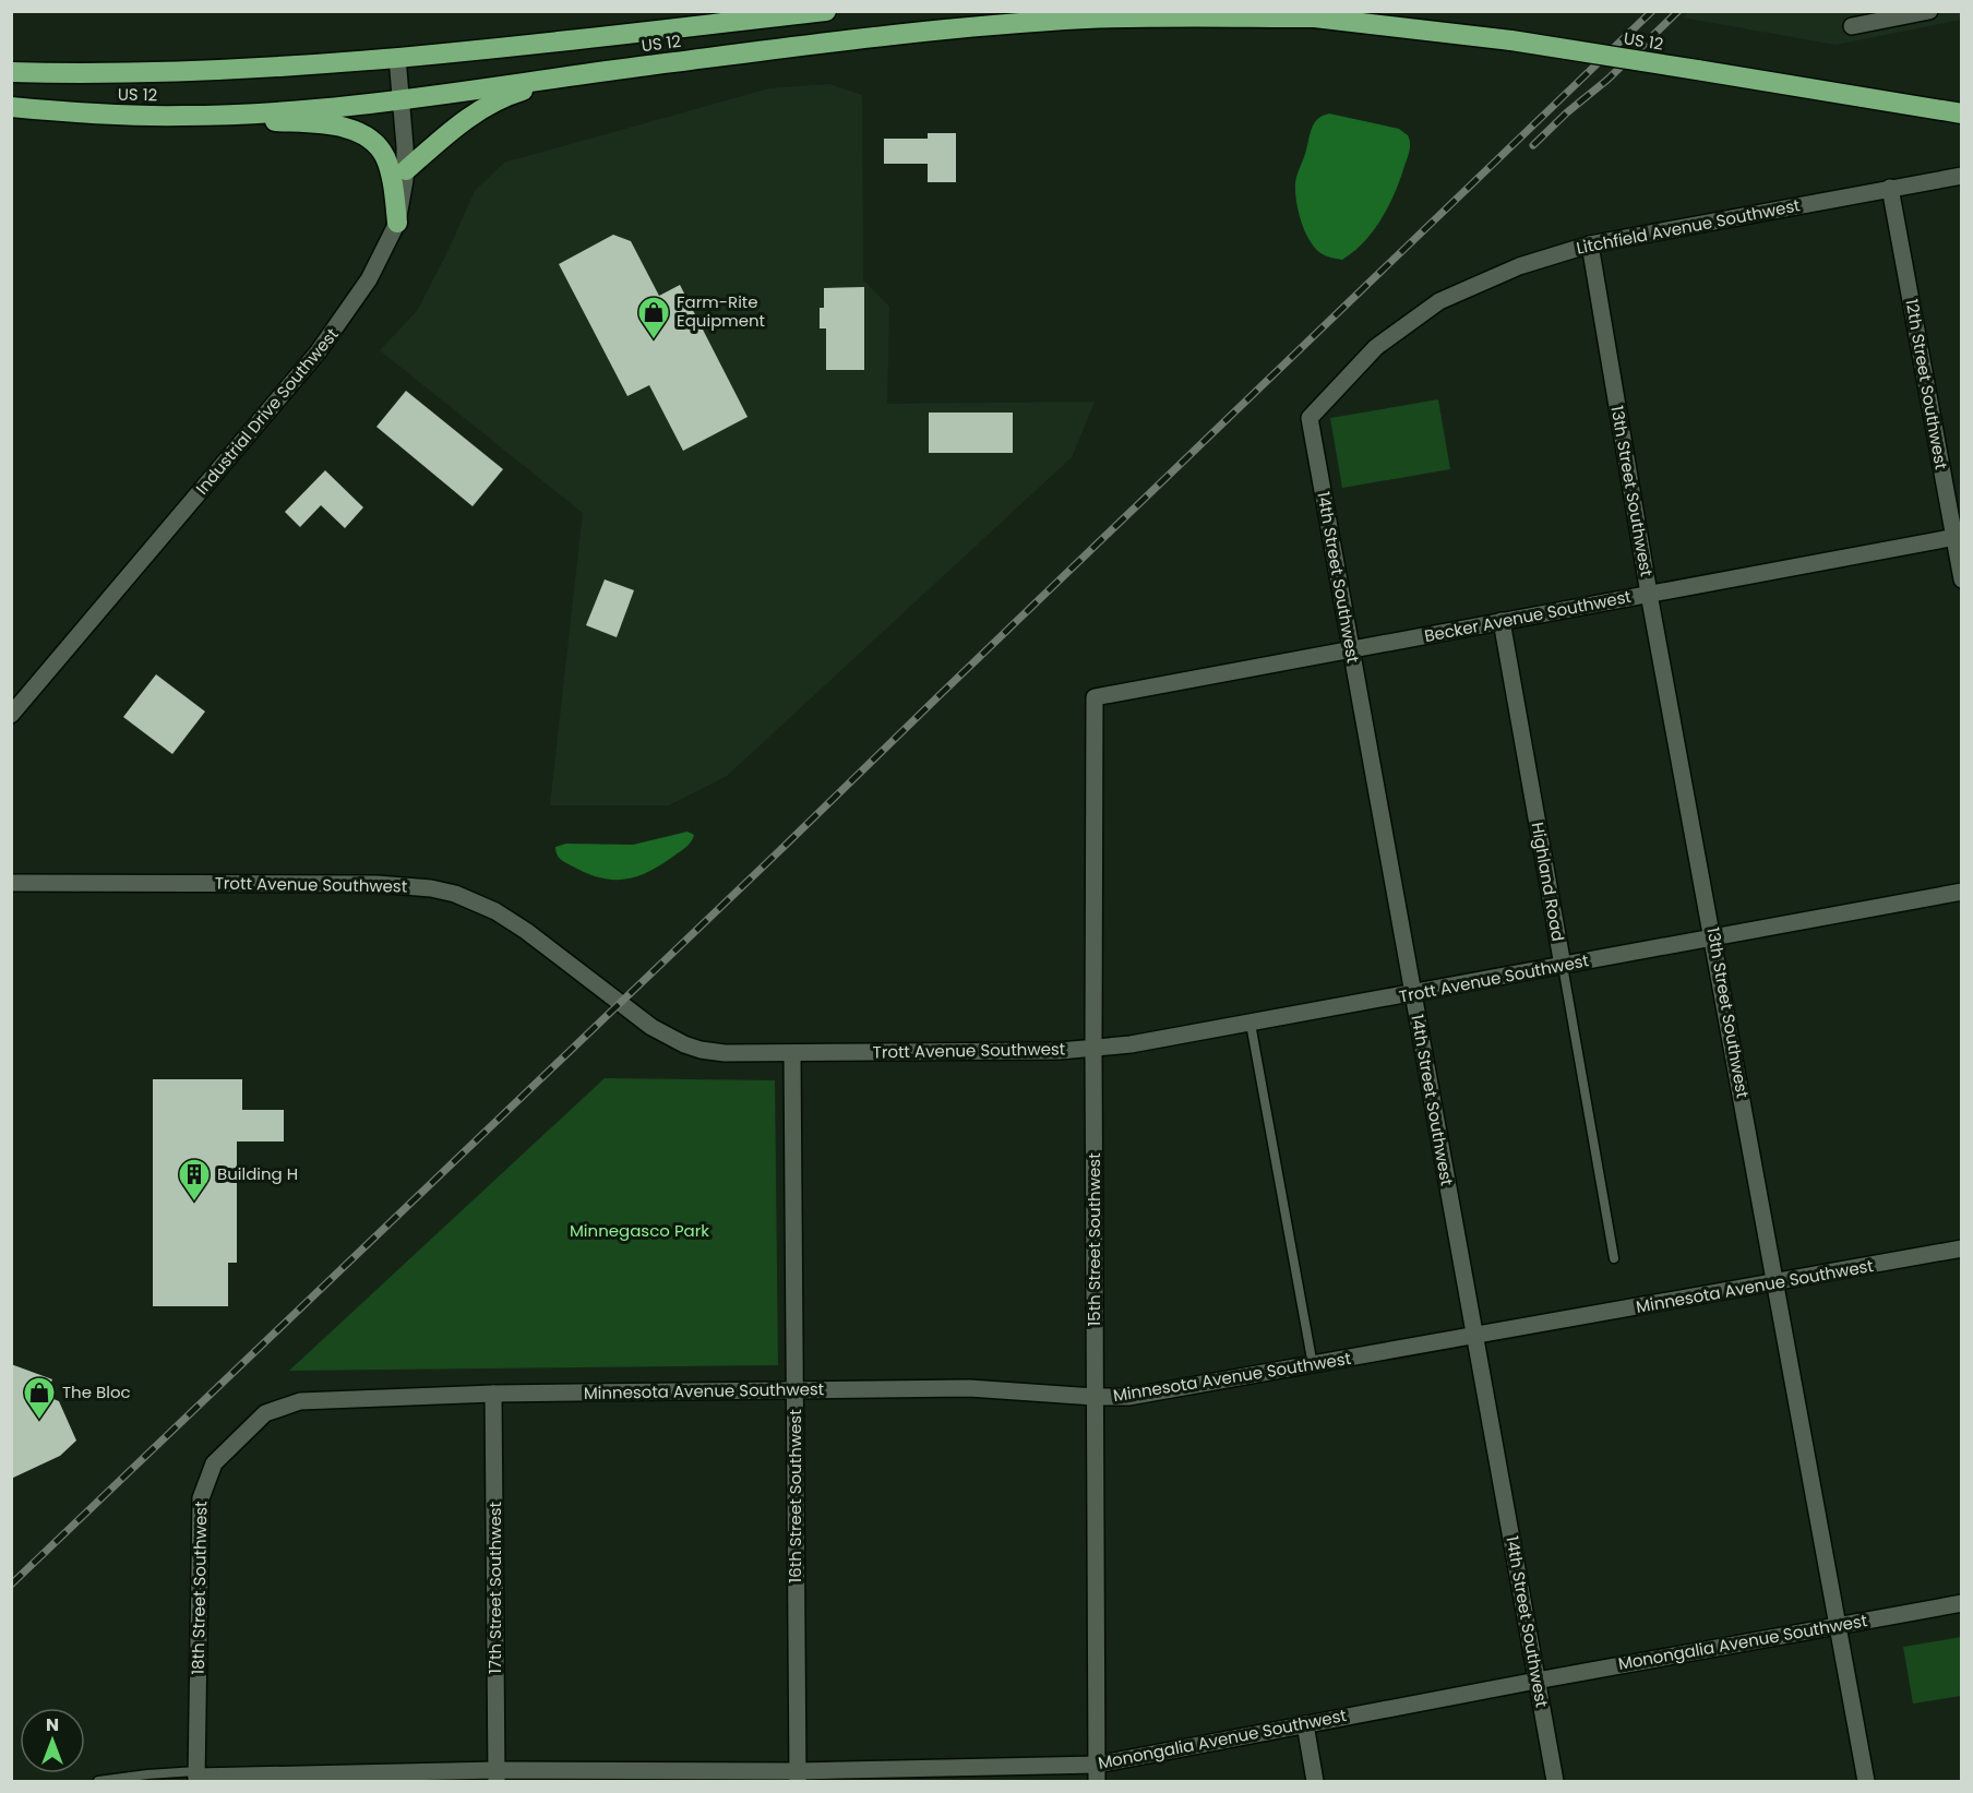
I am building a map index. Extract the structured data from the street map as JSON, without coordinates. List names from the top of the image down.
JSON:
{
  "streets": {
    "highway": ["US 12"],
    "street": [
      "Litchfield Avenue Southwest",
      "12th Street Southwest",
      "Industrial Drive Southwest",
      "13th Street Southwest",
      "14th Street Southwest",
      "Becker Avenue Southwest",
      "Highland Road",
      "Trott Avenue Southwest",
      "15th Street Southwest",
      "Minnesota Avenue Southwest",
      "16th Street Southwest",
      "18th Street Southwest",
      "17th Street Southwest",
      "Monongalia Avenue Southwest"
    ]
  },
  "crossings": [
    ["US 12", "Industrial Drive Southwest"],
    ["Litchfield Avenue Southwest", "12th Street Southwest"],
    ["Litchfield Avenue Southwest", "13th Street Southwest"],
    ["Litchfield Avenue Southwest", "14th Street Southwest"],
    ["12th Street Southwest", "Becker Avenue Southwest"],
    ["13th Street Southwest", "Becker Avenue Southwest"],
    ["13th Street Southwest", "Trott Avenue Southwest"],
    ["13th Street Southwest", "Minnesota Avenue Southwest"],
    ["13th Street Southwest", "Monongalia Avenue Southwest"],
    ["14th Street Southwest", "Becker Avenue Southwest"],
    ["14th Street Southwest", "Trott Avenue Southwest"],
    ["14th Street Southwest", "Minnesota Avenue Southwest"],
    ["14th Street Southwest", "Monongalia Avenue Southwest"],
    ["Becker Avenue Southwest", "Highland Road"],
    ["Becker Avenue Southwest", "15th Street Southwest"],
    ["Highland Road", "Trott Avenue Southwest"],
    ["Trott Avenue Southwest", "15th Street Southwest"],
    ["Trott Avenue Southwest", "16th Street Southwest"],
    ["15th Street Southwest", "Minnesota Avenue Southwest"],
    ["15th Street Southwest", "Monongalia Avenue Southwest"],
    ["Minnesota Avenue Southwest", "16th Street Southwest"],
    ["Minnesota Avenue Southwest", "18th Street Southwest"],
    ["Minnesota Avenue Southwest", "17th Street Southwest"],
    ["16th Street Southwest", "Monongalia Avenue Southwest"],
    ["18th Street Southwest", "17th Street Southwest"],
    ["18th Street Southwest", "Monongalia Avenue Southwest"],
    ["17th Street Southwest", "Monongalia Avenue Southwest"]
  ],
  "parks": ["Minnegasco Park"],
  "places": {
    "shop": ["Farm-Rite Equipment", "The Bloc"],
    "building": ["Building H"]
  },
  "north": "top"
}
